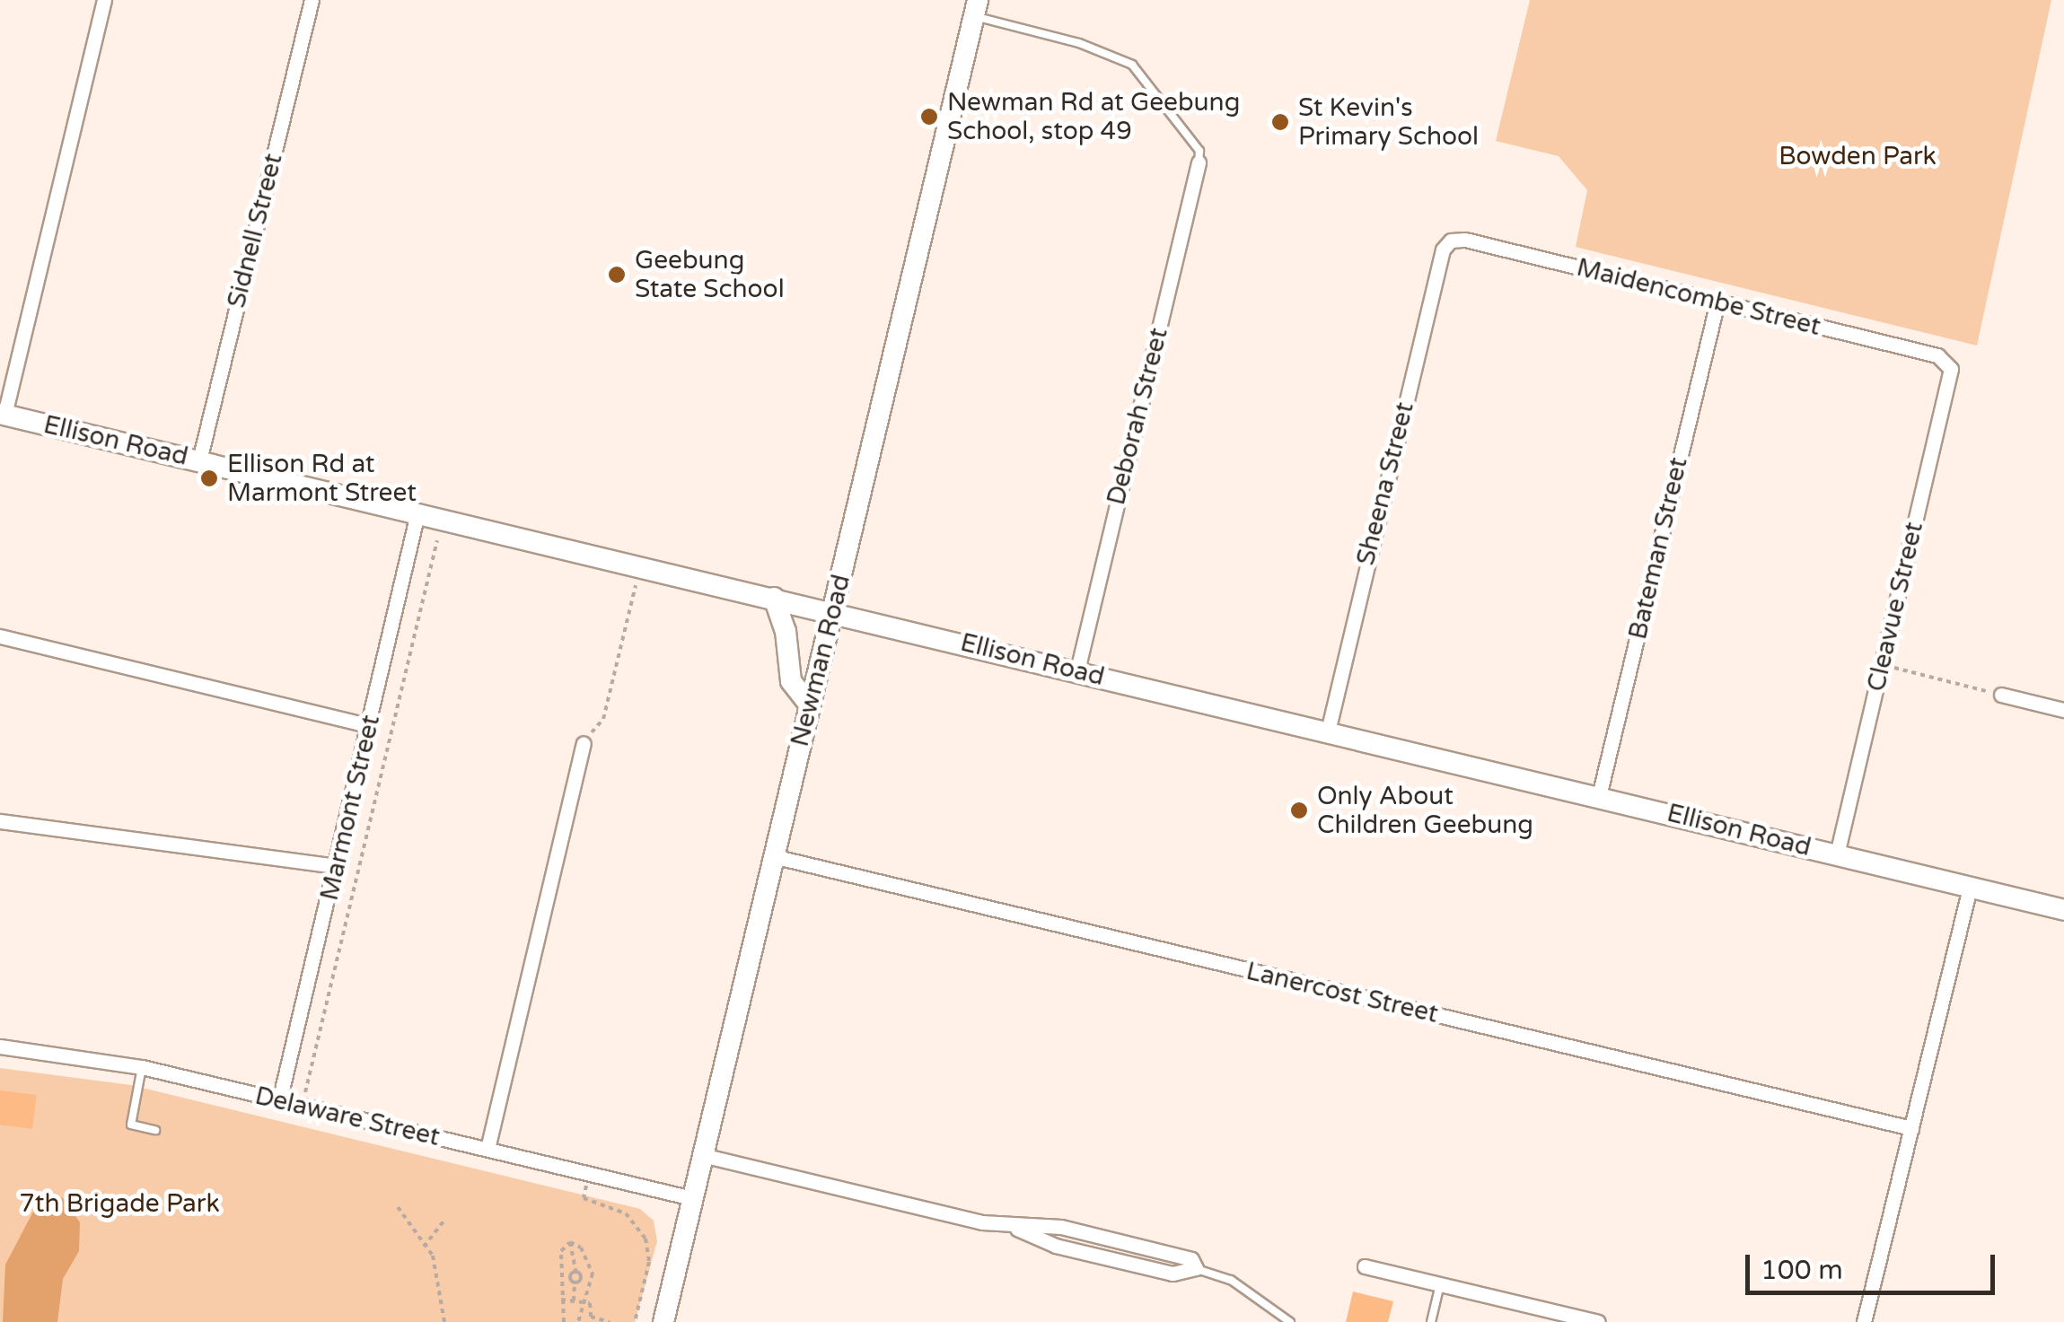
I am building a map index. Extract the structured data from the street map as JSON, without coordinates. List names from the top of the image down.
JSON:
{
  "streets": {
    "street": [
      "Sidnell Street",
      "Maidencombe Street",
      "Deborah Street",
      "Ellison Road",
      "Sheena Street",
      "Bateman Street",
      "Cleavue Street",
      "Newman Road",
      "Marmont Street",
      "Lanercost Street",
      "Delaware Street"
    ]
  },
  "crossings": [
    ["Sidnell Street", "Ellison Road"],
    ["Maidencombe Street", "Sheena Street"],
    ["Maidencombe Street", "Bateman Street"],
    ["Maidencombe Street", "Cleavue Street"],
    ["Deborah Street", "Ellison Road"],
    ["Ellison Road", "Sheena Street"],
    ["Ellison Road", "Bateman Street"],
    ["Ellison Road", "Cleavue Street"],
    ["Ellison Road", "Newman Road"],
    ["Ellison Road", "Marmont Street"],
    ["Newman Road", "Lanercost Street"],
    ["Newman Road", "Delaware Street"],
    ["Marmont Street", "Delaware Street"]
  ],
  "parks": ["Bowden Park", "7th Brigade Park"],
  "places": [
    "Newman Rd at Geebung School, stop 49",
    "St Kevin's Primary School",
    "Geebung State School",
    "Ellison Rd at Marmont Street",
    "Only About Children Geebung"
  ],
  "scale_bar": "100 m"
}
